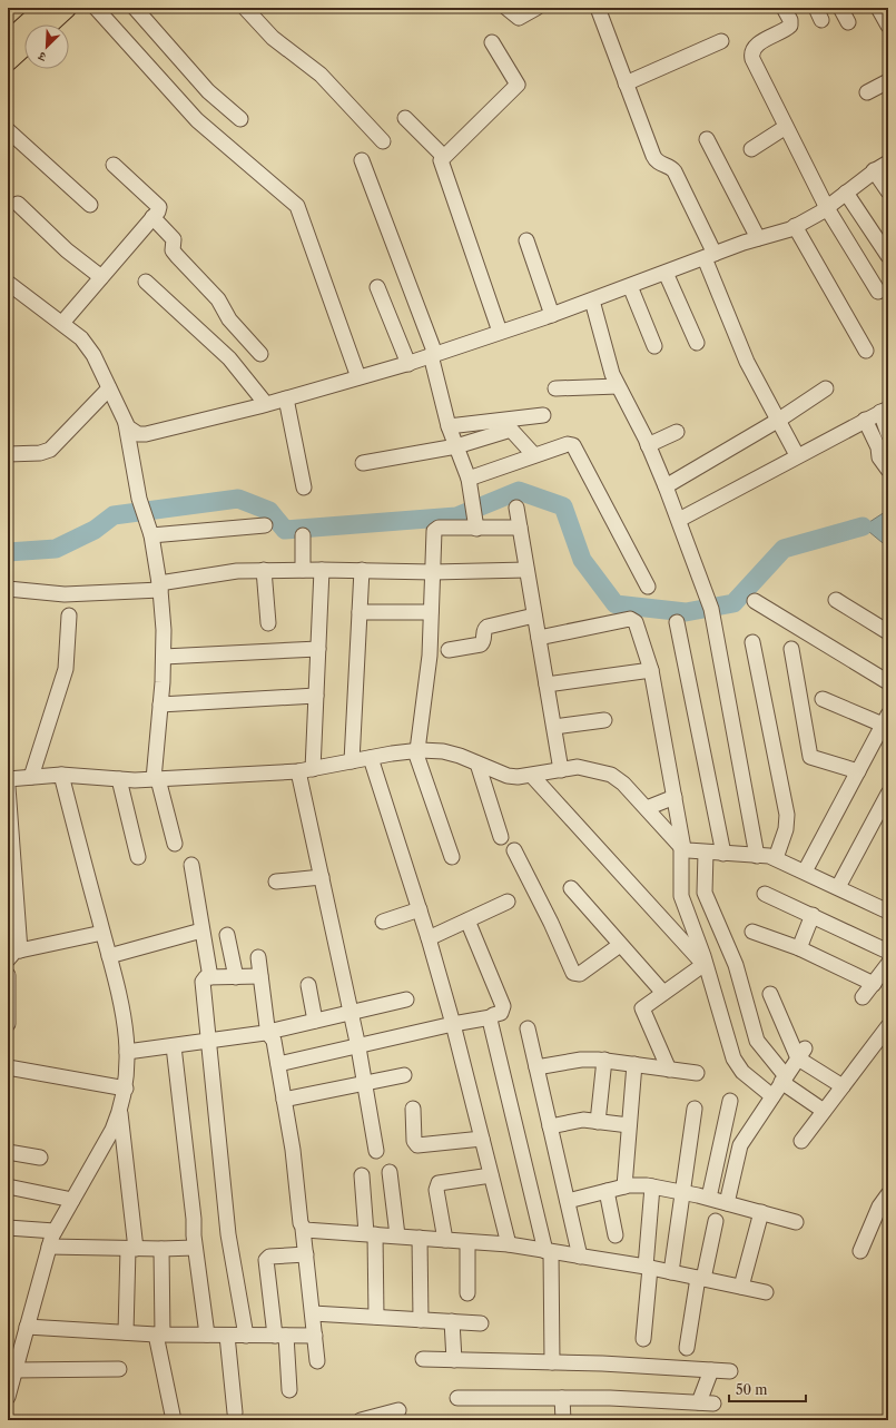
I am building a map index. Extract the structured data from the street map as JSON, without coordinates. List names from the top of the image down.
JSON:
{
  "scale_bar": "50 m",
  "north": "bottom left"
}
